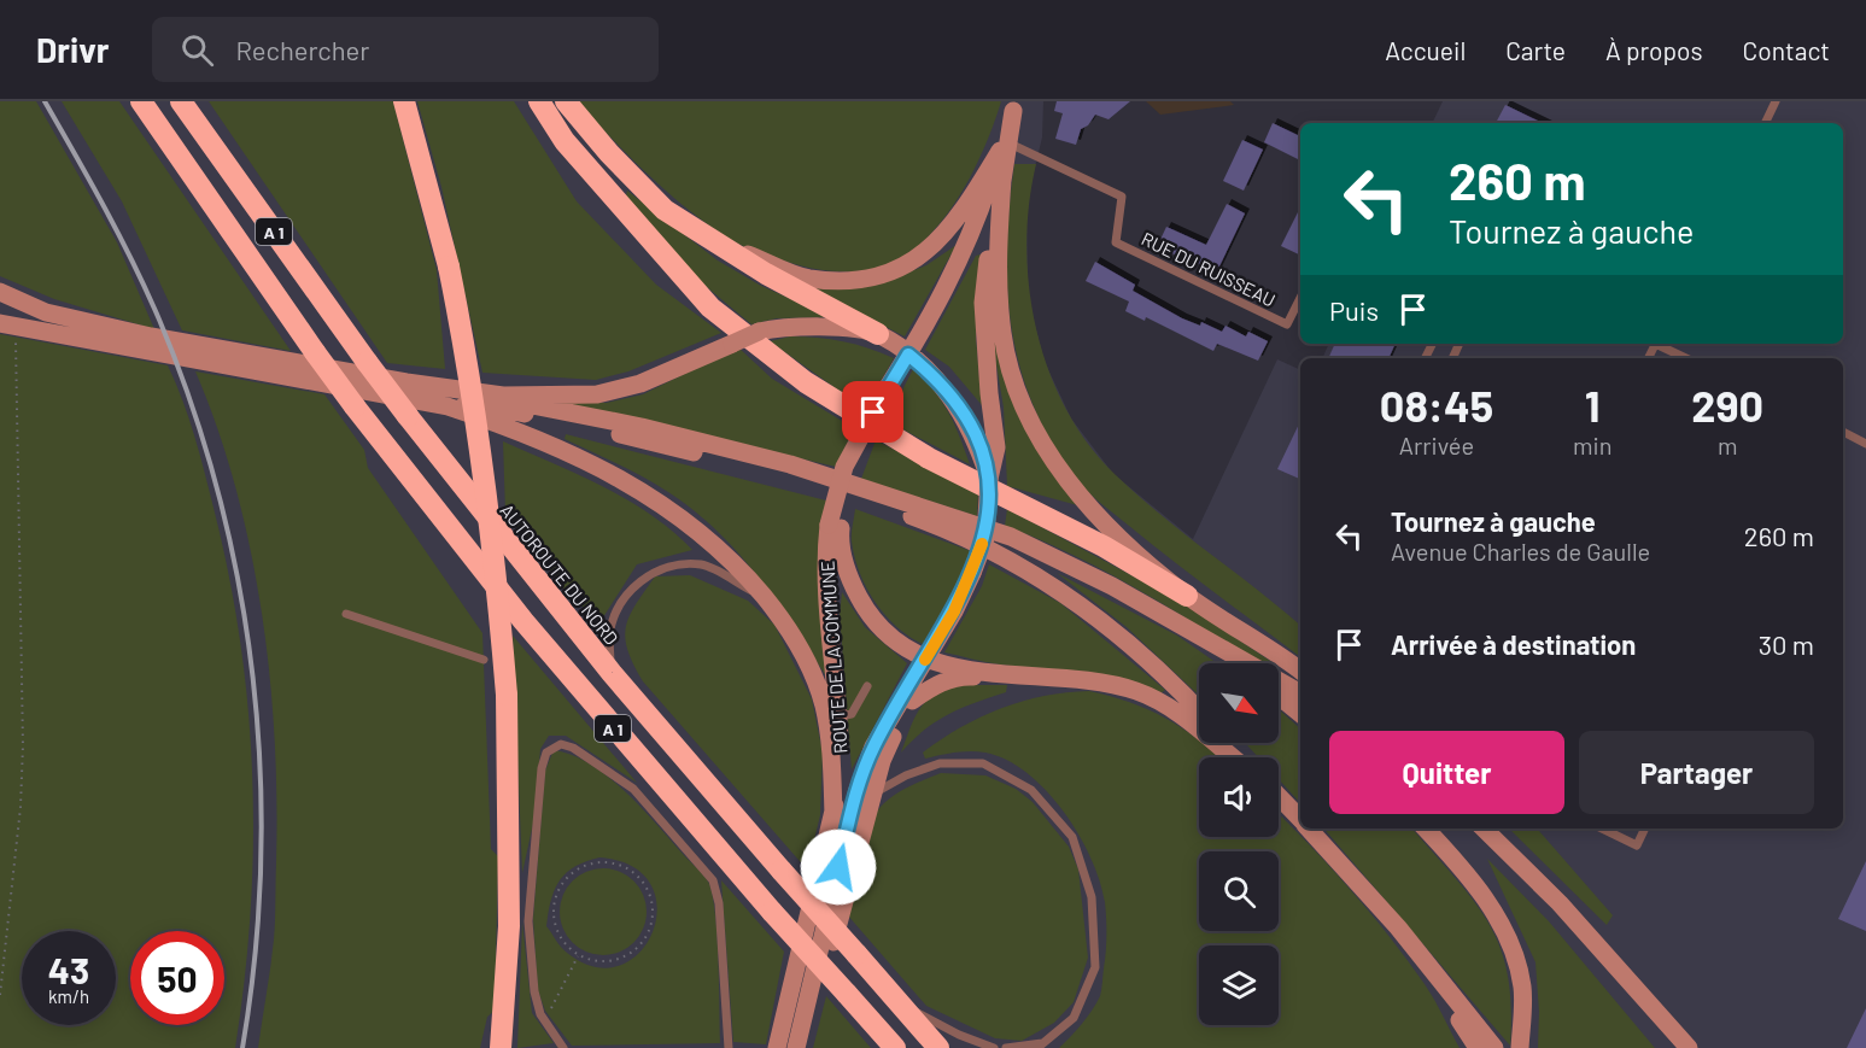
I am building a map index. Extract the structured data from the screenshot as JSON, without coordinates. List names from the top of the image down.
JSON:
{
  "streets": {
    "highway": ["A 1", "AUTOROUTE DU NORD"],
    "main road": ["ROUTE DE LA COMMUNE"],
    "lane": ["RUE DU RUISSEAU"]
  },
  "crossings": [
    ["RUE DU RUISSEAU", "ROUTE DE LA COMMUNE"]
  ],
  "north": "bottom right",
  "page": {
    "header": "Drivr",
    "search": "Rechercher",
    "nav": [
      "Accueil",
      "Carte",
      "À propos",
      "Contact"
    ],
    "turn": ["260 m", "Tournez à gauche"],
    "then": "Puis",
    "eta": [
      "08:45",
      "Arrivée",
      "1",
      "min",
      "290",
      "m"
    ],
    "list": [
      {
        "name": "Tournez à gauche",
        "note": "Avenue Charles de Gaulle",
        "value": "260 m"
      },
      {
        "name": "Arrivée à destination",
        "value": "30 m"
      }
    ],
    "buttons": ["Quitter", "Partager"],
    "speed": "43 km/h",
    "limit": "50"
  }
}
